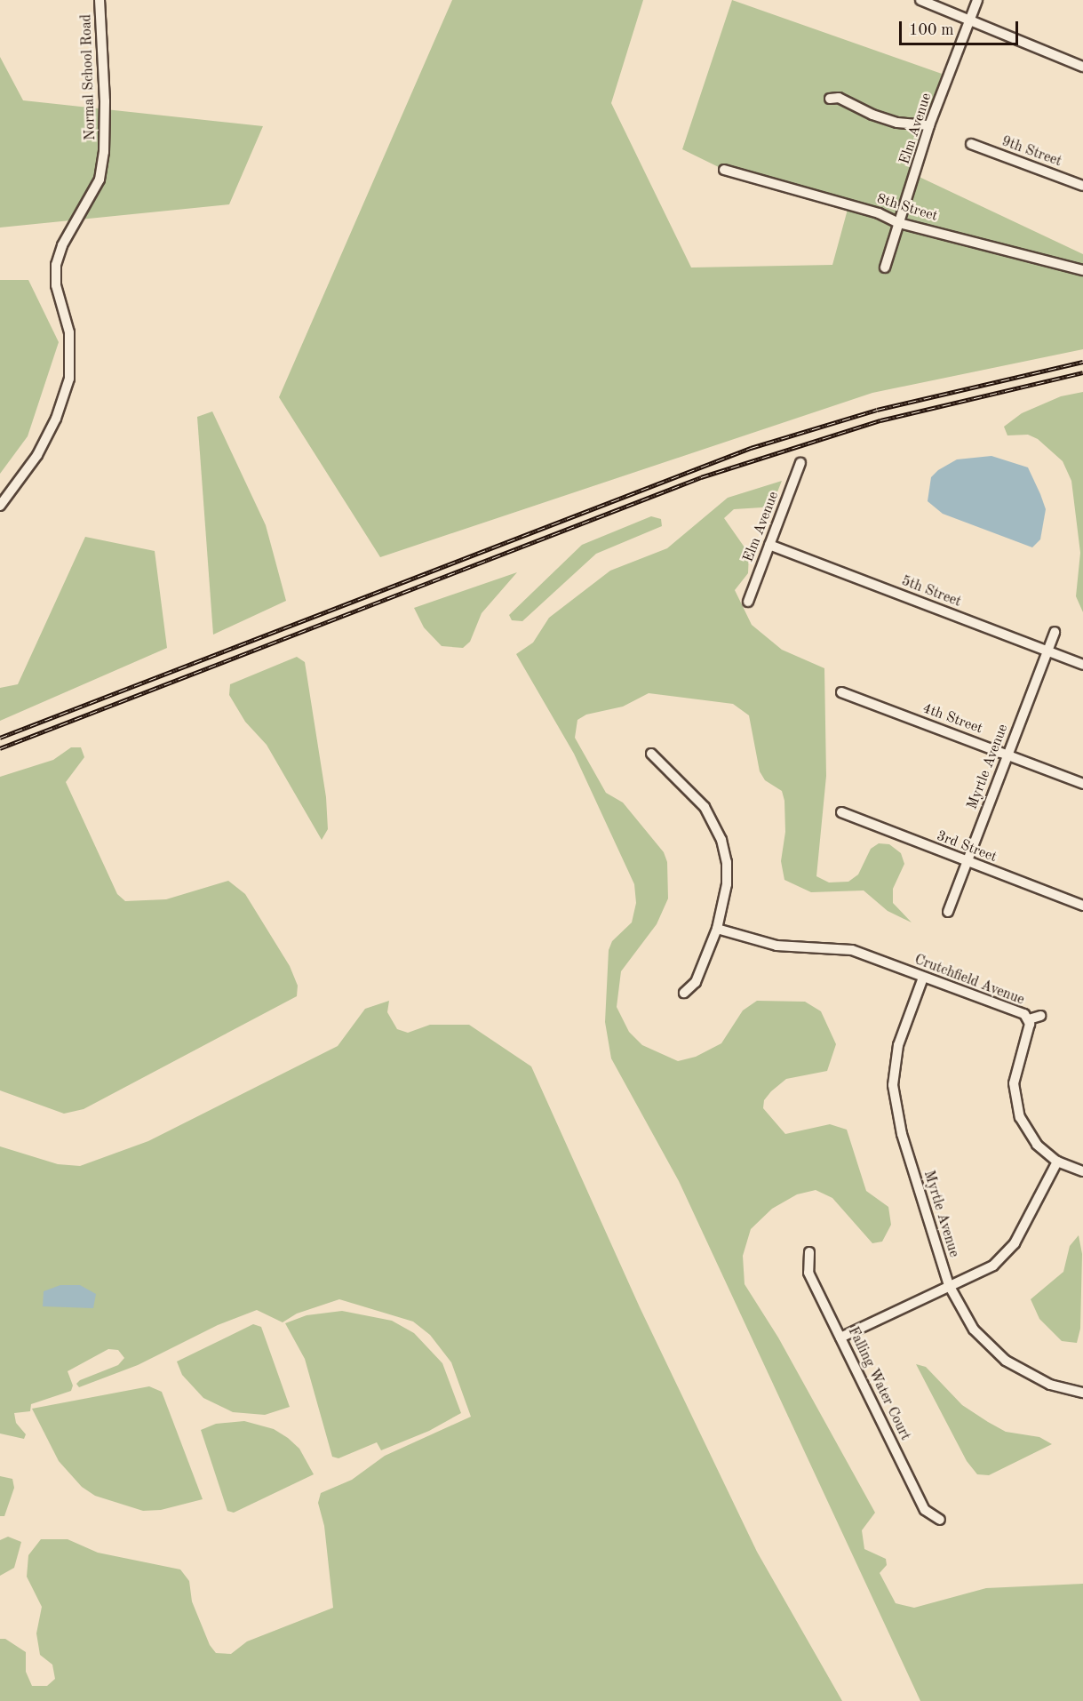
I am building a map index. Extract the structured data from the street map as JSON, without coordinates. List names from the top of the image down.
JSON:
{
  "streets": {
    "street": [
      "Normal School Road",
      "Elm Avenue",
      "9th Street",
      "8th Street",
      "5th Street",
      "4th Street",
      "Myrtle Avenue",
      "3rd Street",
      "Crutchfield Avenue",
      "Falling Water Court"
    ]
  },
  "crossings": [
    ["Elm Avenue", "8th Street"],
    ["Elm Avenue", "5th Street"],
    ["5th Street", "Myrtle Avenue"],
    ["4th Street", "Myrtle Avenue"],
    ["Myrtle Avenue", "3rd Street"],
    ["Myrtle Avenue", "Crutchfield Avenue"]
  ],
  "scale_bar": "100 m"
}
